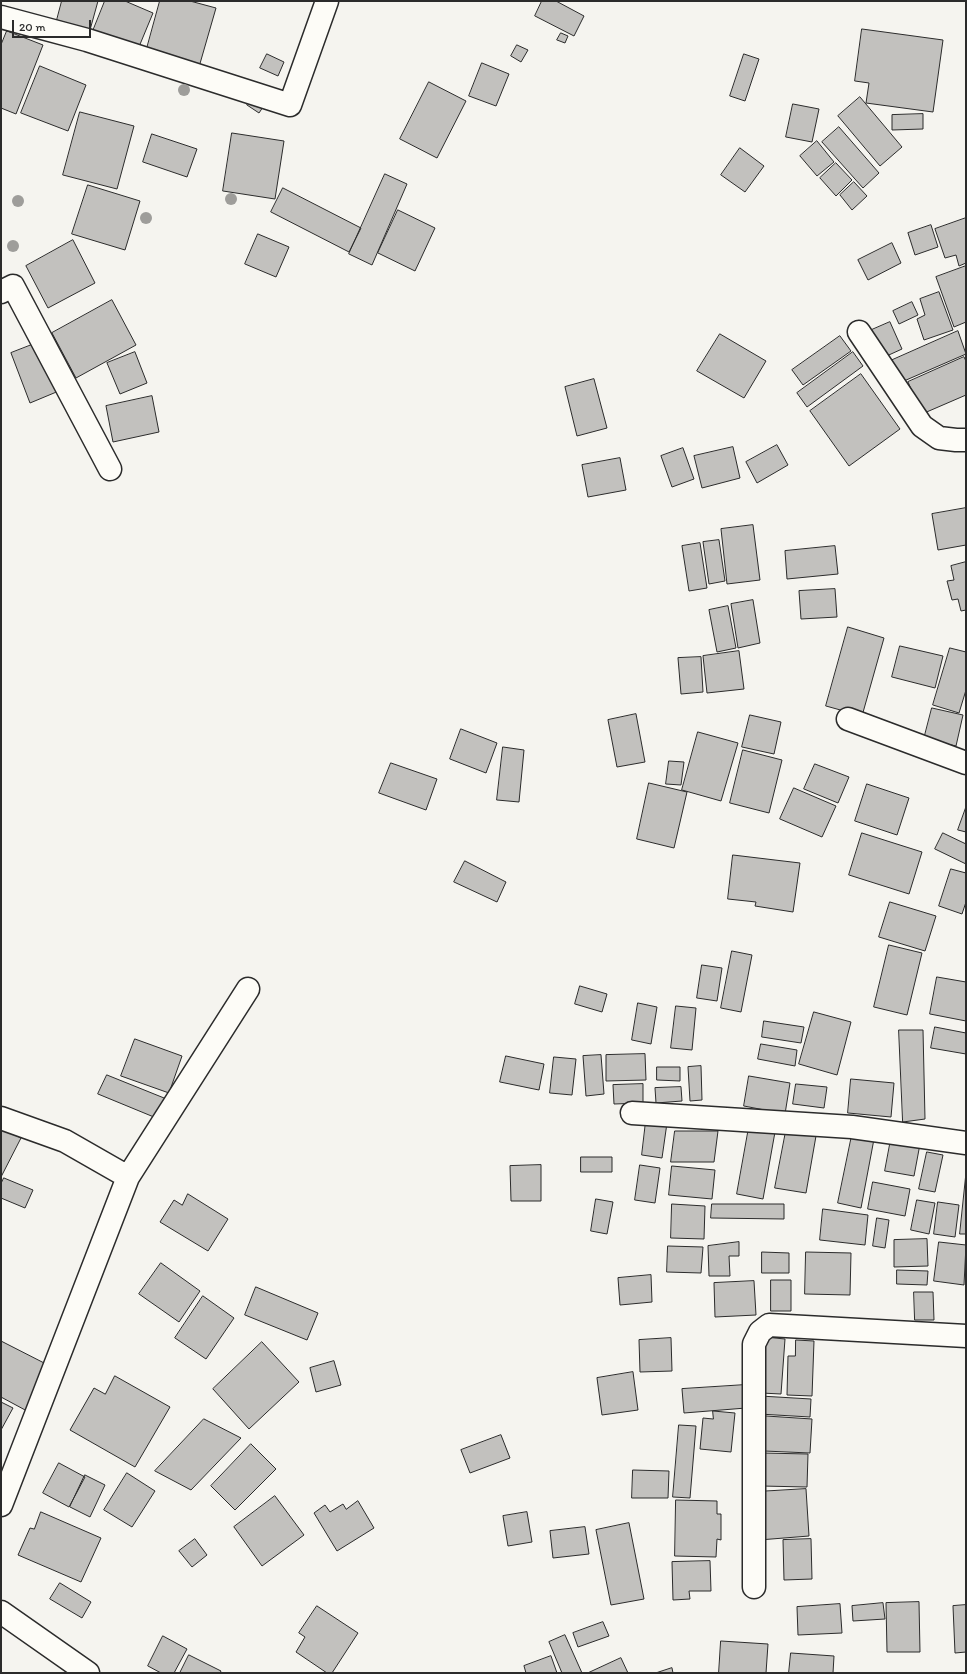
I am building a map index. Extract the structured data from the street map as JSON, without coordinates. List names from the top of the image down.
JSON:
{
  "scale_bar": "20 m"
}
